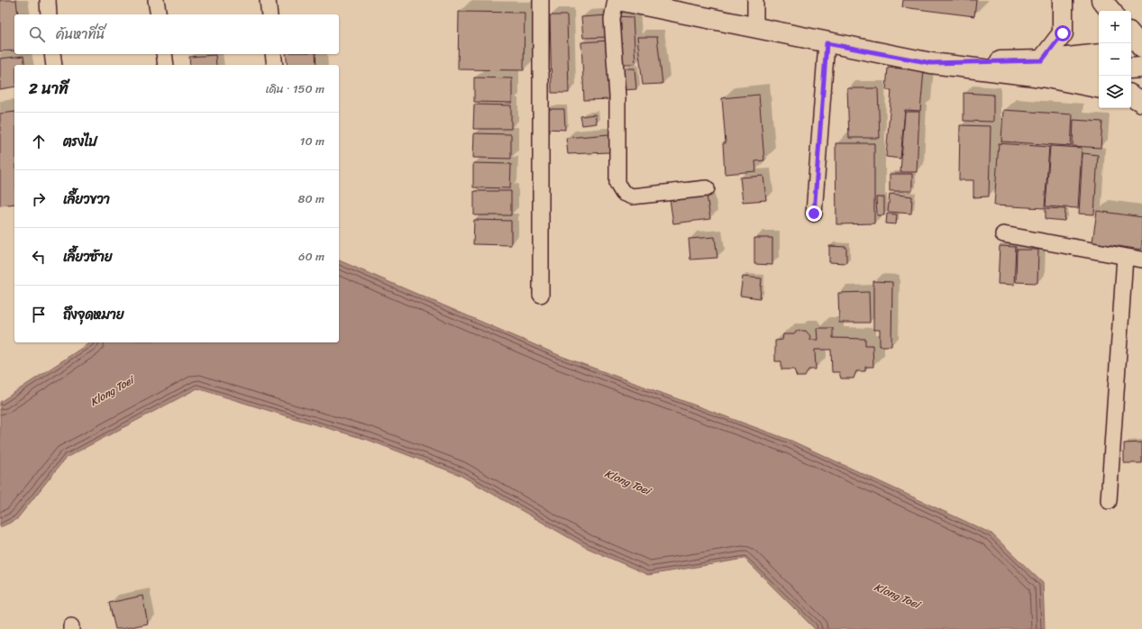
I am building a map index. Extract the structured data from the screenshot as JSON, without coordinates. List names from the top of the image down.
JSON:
{
  "water": ["Klong Toei"],
  "page": {
    "map_buttons": ["+", "−"],
    "search": "ค้นหาที่นี่",
    "heading": ["2 นาที", "เดิน · 150 m"],
    "list": [
      ["ตรงไป", "10 m"],
      ["เลี้ยวขวา", "80 m"],
      ["เลี้ยวซ้าย", "60 m"],
      "ถึงจุดหมาย"
    ]
  }
}
